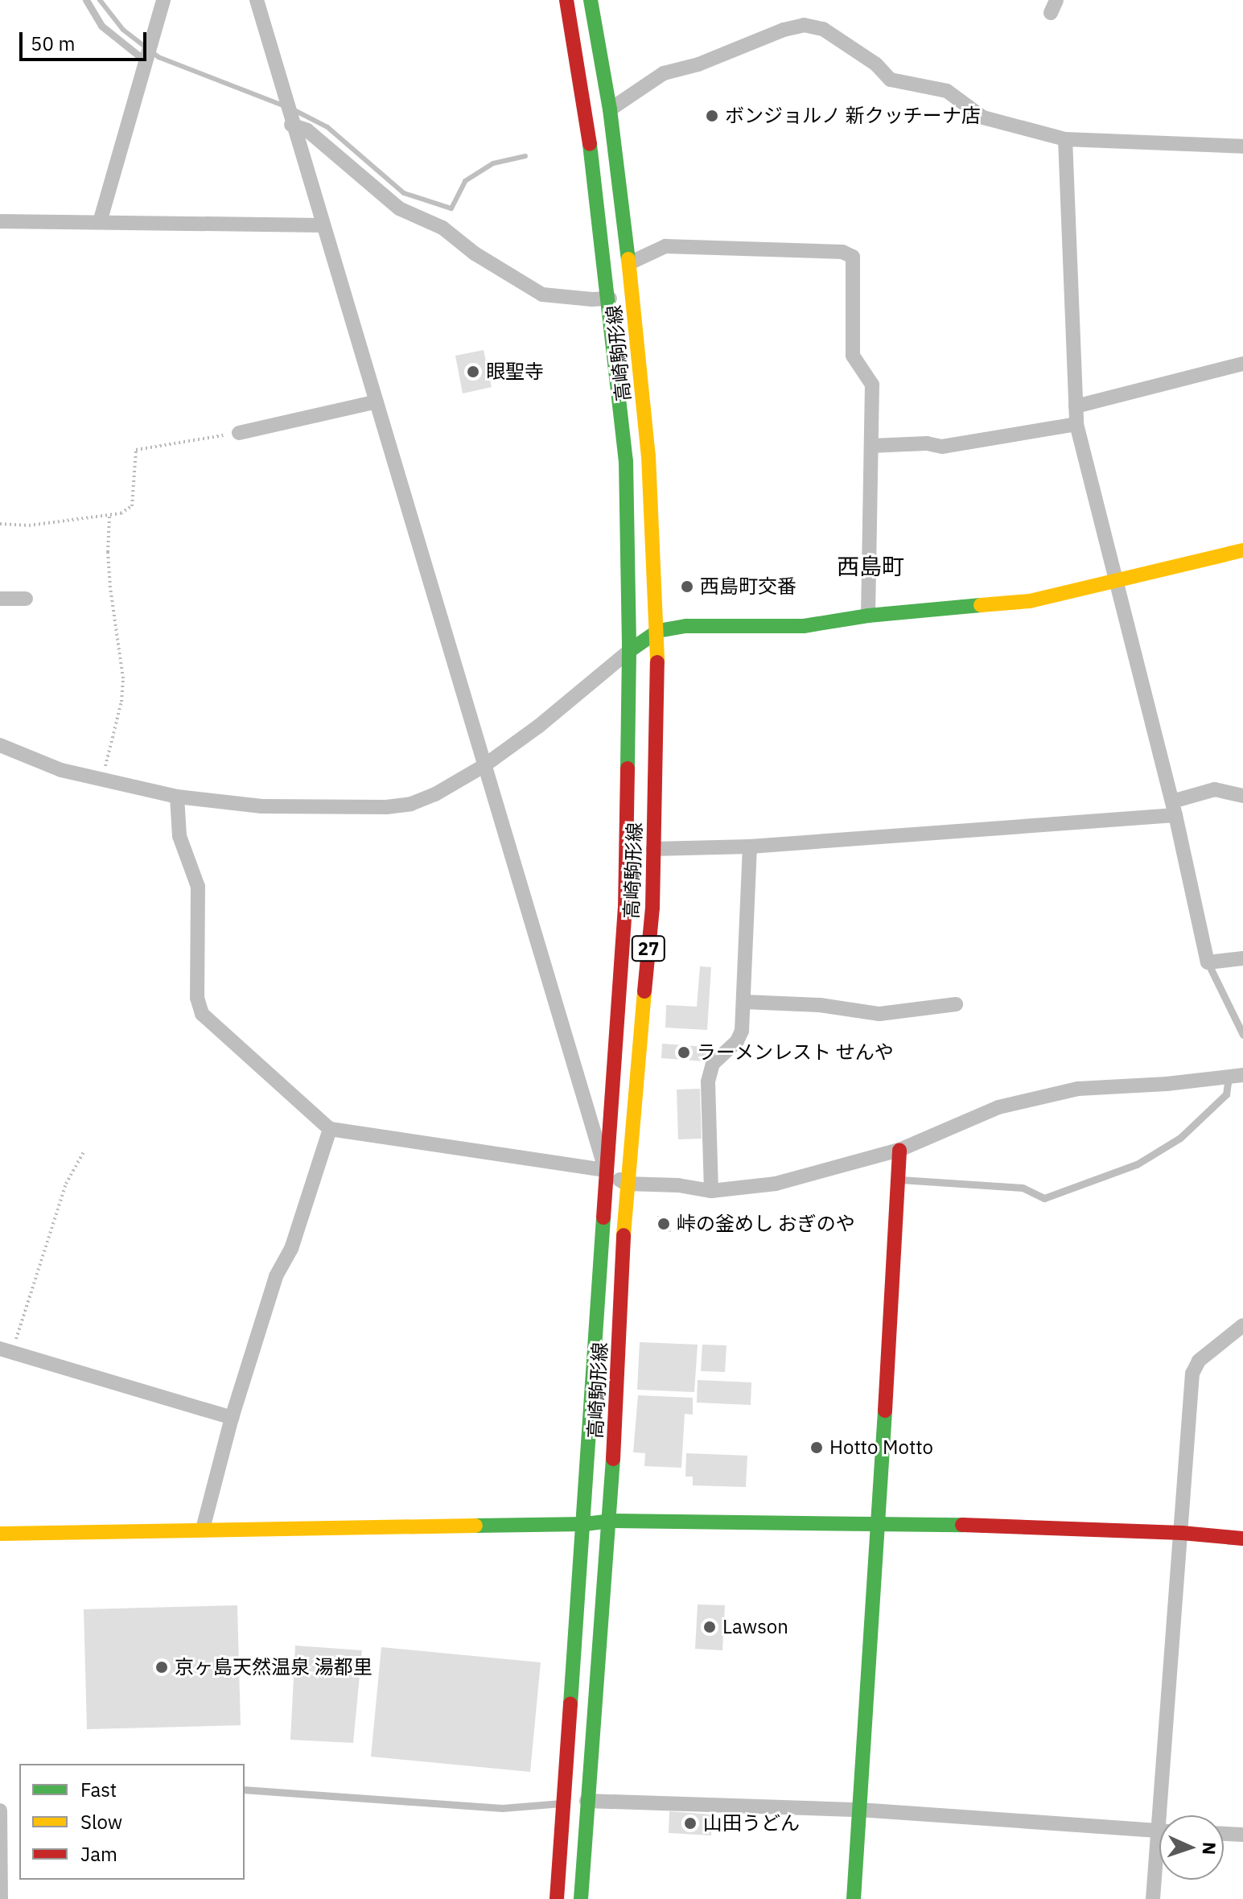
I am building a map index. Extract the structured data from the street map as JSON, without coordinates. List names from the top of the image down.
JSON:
{
  "streets": {
    "main road": ["高崎駒形線", "27"]
  },
  "districts": ["西島町"],
  "places": [
    "ボンジョルノ 新クッチーナ店",
    "眼聖寺",
    "西島町交番",
    "ラーメンレスト せんや",
    "峠の釜めし おぎのや",
    "Hotto Motto",
    "Lawson",
    "京ヶ島天然温泉 湯都里",
    "山田うどん"
  ],
  "legend": ["Fast", "Slow", "Jam"],
  "scale_bar": "50 m",
  "north": "right"
}
